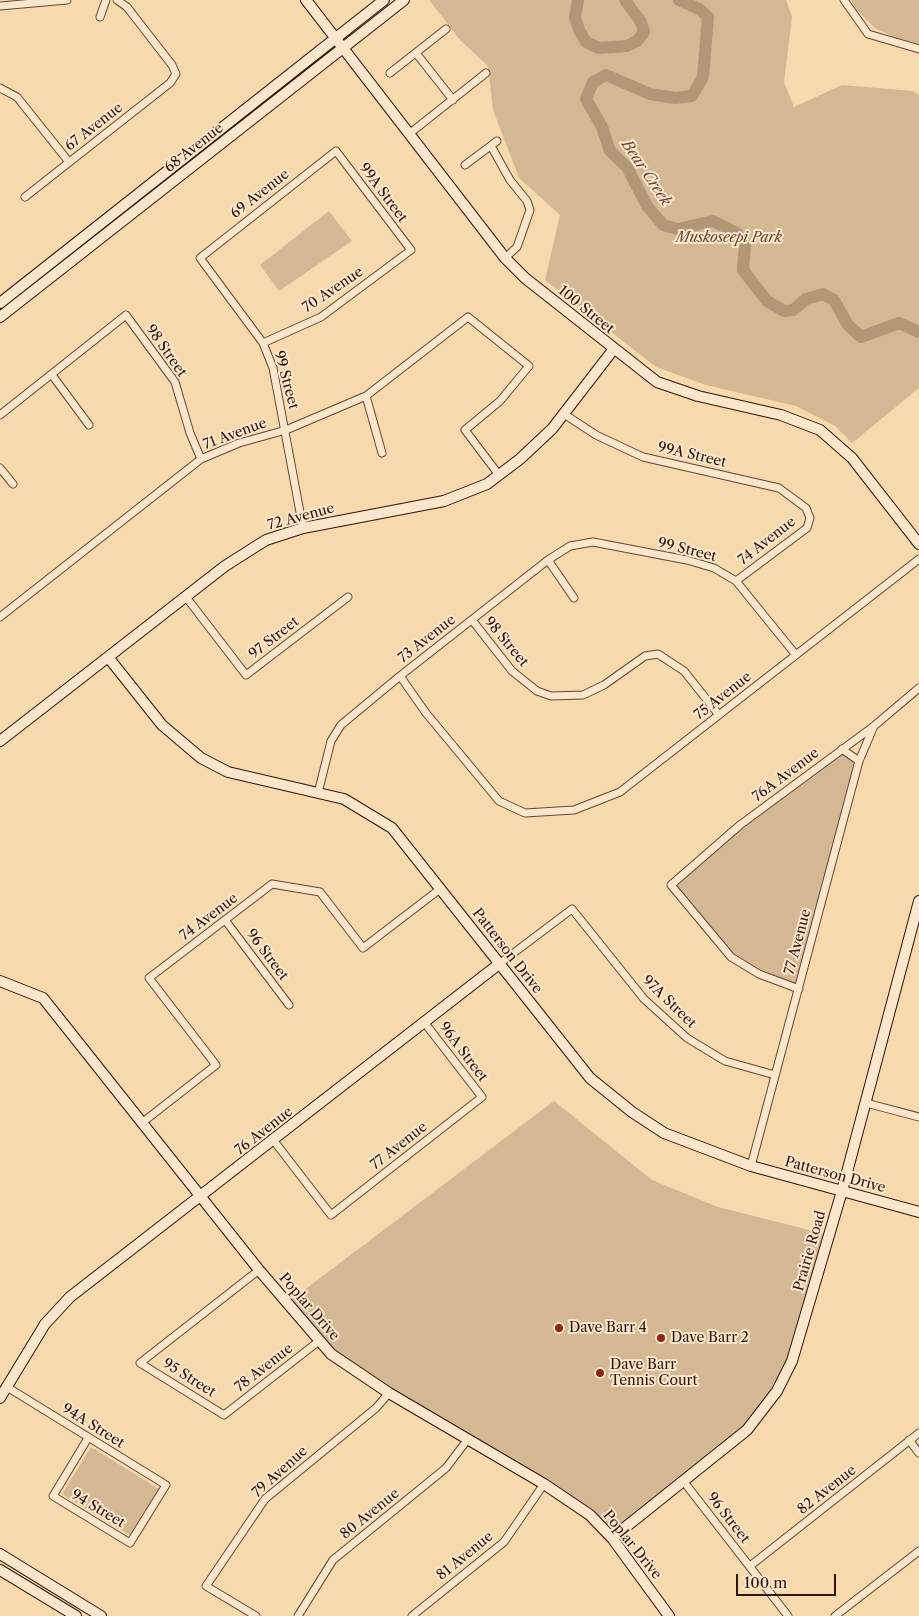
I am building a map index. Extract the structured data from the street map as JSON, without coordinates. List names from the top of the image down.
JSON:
{
  "streets": {
    "street": [
      "67 Avenue",
      "68 Avenue",
      "99A Street",
      "69 Avenue",
      "70 Avenue",
      "100 Street",
      "98 Street",
      "99 Street",
      "71 Avenue",
      "72 Avenue",
      "74 Avenue",
      "97 Street",
      "73 Avenue",
      "75 Avenue",
      "76A Avenue",
      "77 Avenue",
      "Patterson Drive",
      "96 Street",
      "97A Street",
      "96A Street",
      "76 Avenue",
      "Prairie Road",
      "Poplar Drive",
      "78 Avenue",
      "95 Street",
      "94A Street",
      "79 Avenue",
      "82 Avenue",
      "94 Street",
      "80 Avenue",
      "81 Avenue"
    ]
  },
  "crossings": [
    ["68 Avenue", "100 Street"],
    ["99A Street", "69 Avenue"],
    ["99A Street", "70 Avenue"],
    ["99A Street", "72 Avenue"],
    ["99A Street", "74 Avenue"],
    ["69 Avenue", "99 Street"],
    ["70 Avenue", "99 Street"],
    ["100 Street", "72 Avenue"],
    ["98 Street", "71 Avenue"],
    ["98 Street", "73 Avenue"],
    ["98 Street", "75 Avenue"],
    ["99 Street", "71 Avenue"],
    ["99 Street", "72 Avenue"],
    ["99 Street", "74 Avenue"],
    ["99 Street", "73 Avenue"],
    ["99 Street", "75 Avenue"],
    ["71 Avenue", "72 Avenue"],
    ["72 Avenue", "97 Street"],
    ["72 Avenue", "Patterson Drive"],
    ["74 Avenue", "Patterson Drive"],
    ["74 Avenue", "96 Street"],
    ["74 Avenue", "Poplar Drive"],
    ["73 Avenue", "75 Avenue"],
    ["73 Avenue", "Patterson Drive"],
    ["76A Avenue", "77 Avenue"],
    ["77 Avenue", "Patterson Drive"],
    ["77 Avenue", "97A Street"],
    ["77 Avenue", "96A Street"],
    ["77 Avenue", "76 Avenue"],
    ["Patterson Drive", "76 Avenue"],
    ["Patterson Drive", "Prairie Road"],
    ["96 Street", "Prairie Road"],
    ["96 Street", "82 Avenue"],
    ["97A Street", "76 Avenue"],
    ["96A Street", "76 Avenue"],
    ["76 Avenue", "Poplar Drive"],
    ["76 Avenue", "94A Street"],
    ["Prairie Road", "Poplar Drive"],
    ["Poplar Drive", "78 Avenue"],
    ["Poplar Drive", "95 Street"],
    ["Poplar Drive", "79 Avenue"],
    ["Poplar Drive", "80 Avenue"],
    ["Poplar Drive", "81 Avenue"],
    ["78 Avenue", "95 Street"],
    ["94A Street", "94 Street"]
  ],
  "water": ["Bear Creek"],
  "parks": ["Muskoseepi Park"],
  "places": ["Dave Barr 4", "Dave Barr 2", "Dave Barr Tennis Court"],
  "scale_bar": "100 m"
}
